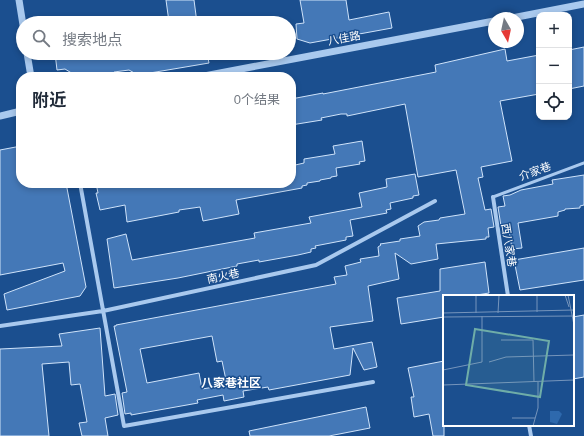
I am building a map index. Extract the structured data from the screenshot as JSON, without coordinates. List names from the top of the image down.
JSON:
{
  "streets": {
    "street": ["八佳路", "西八家巷", "南火巷"],
    "lane": ["介家巷"]
  },
  "crossings": [
    ["介家巷", "西八家巷"]
  ],
  "districts": ["八家巷社区"],
  "north": "bottom",
  "page": {
    "map_buttons": ["+", "−"],
    "search": "搜索地点",
    "heading": ["附近", "0个结果"]
  }
}
